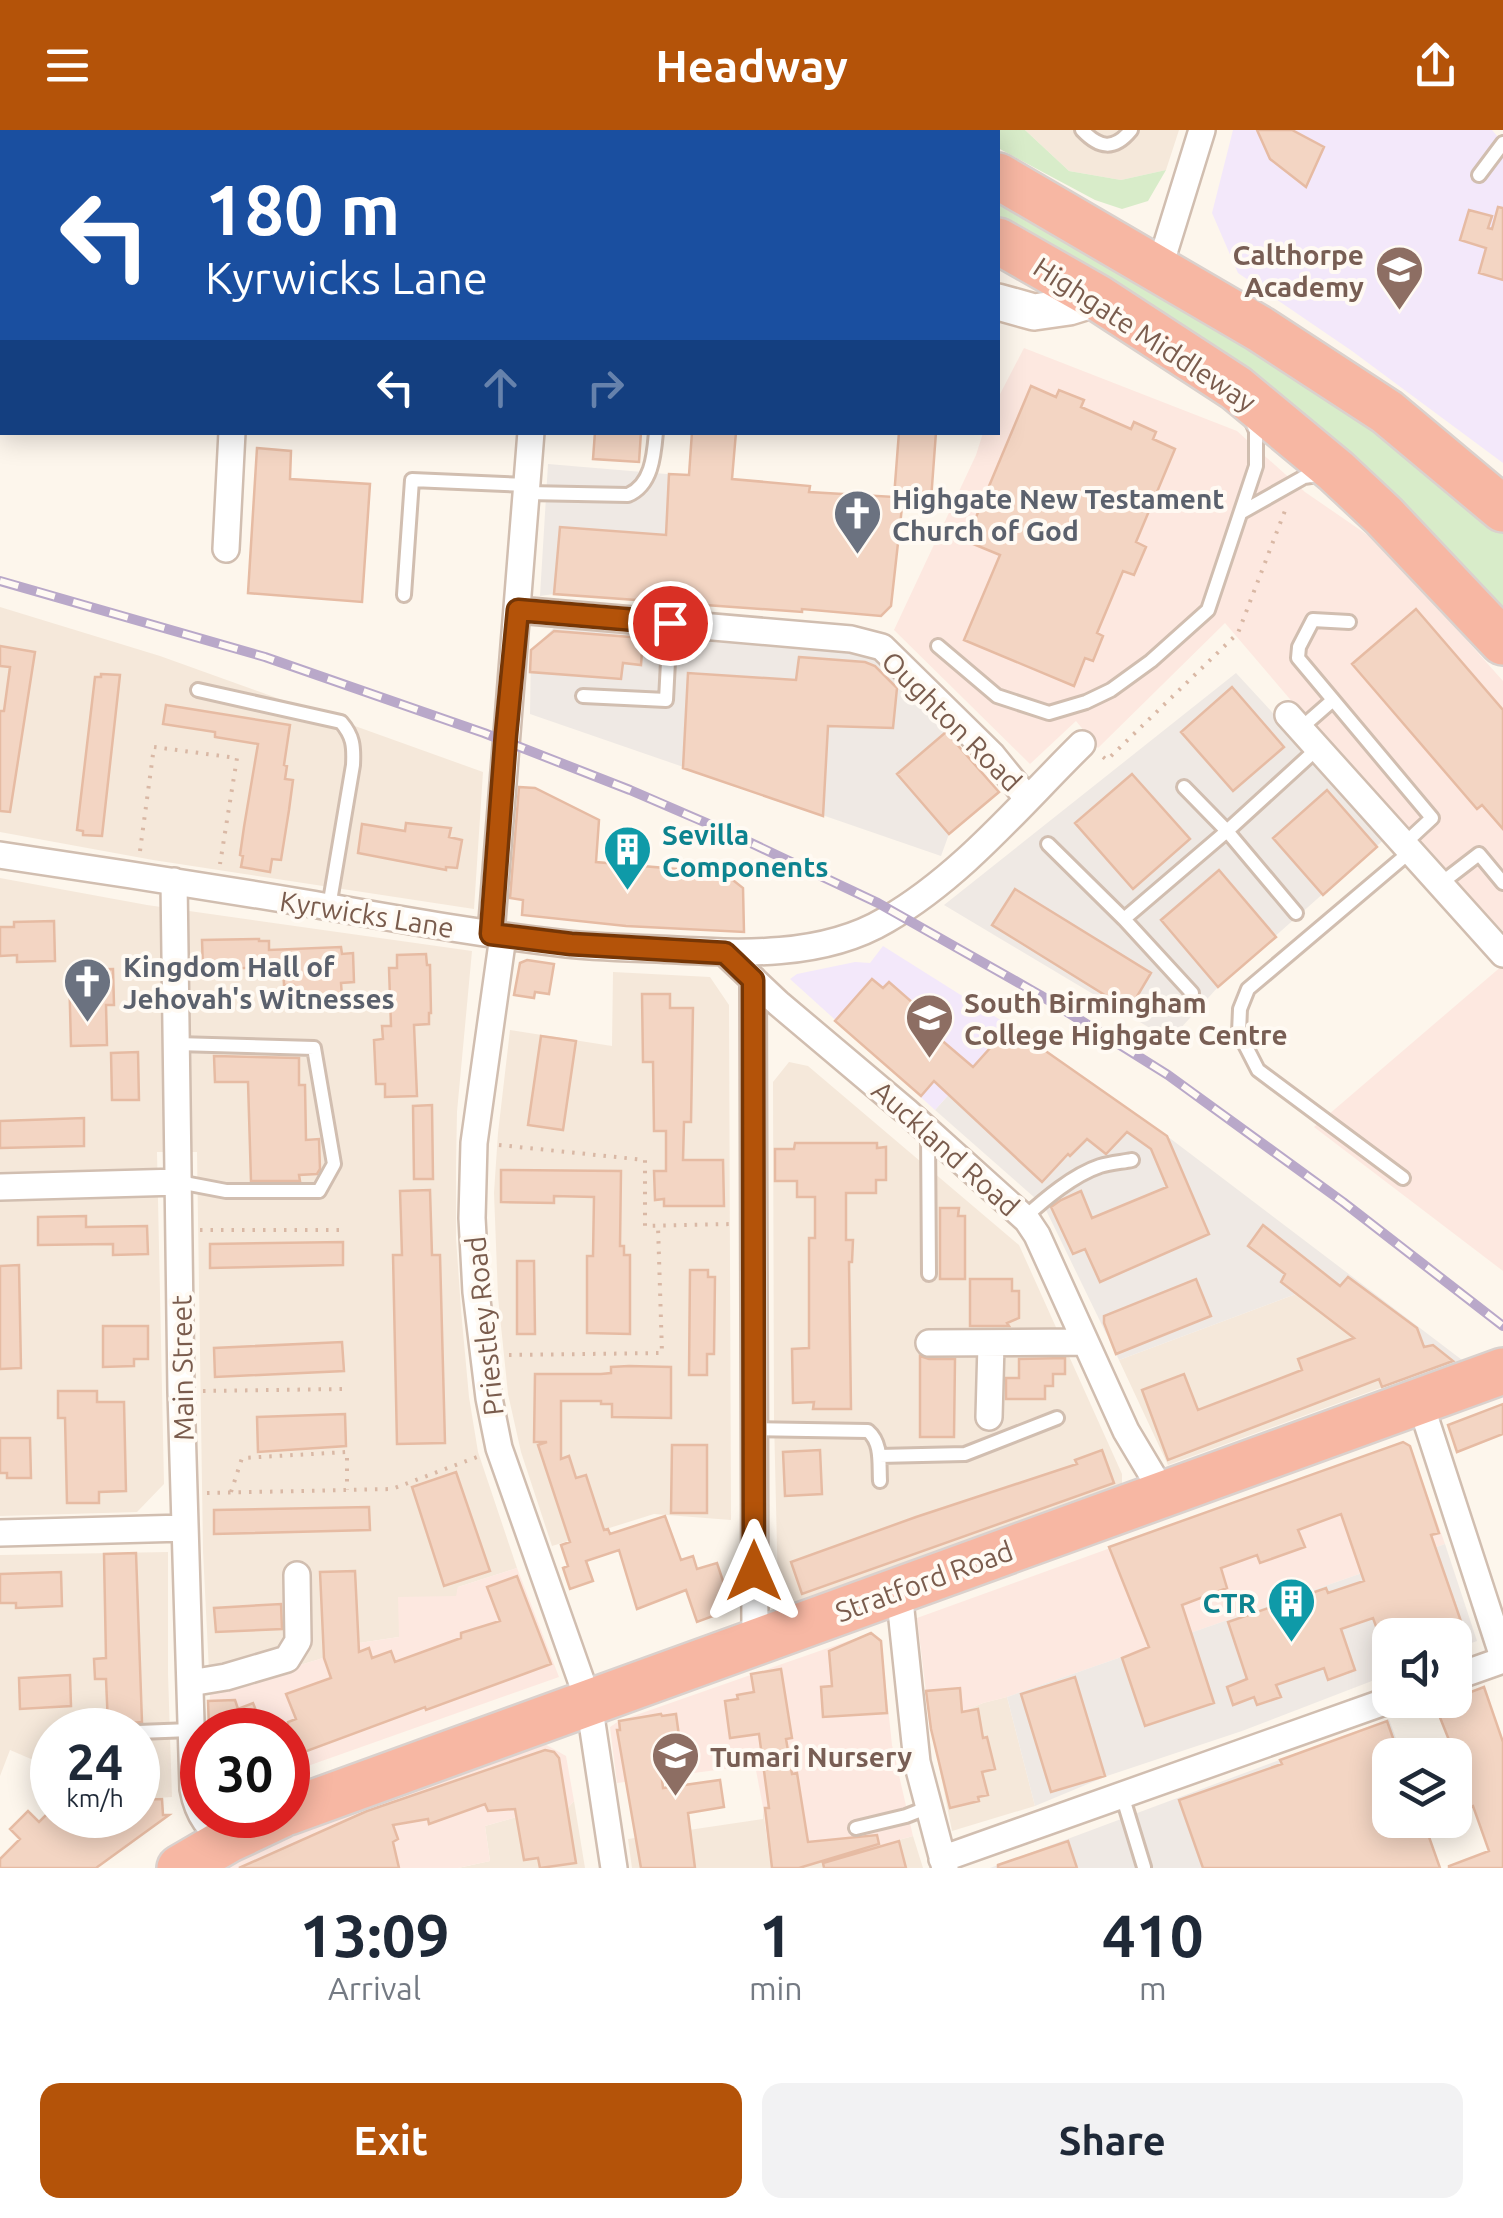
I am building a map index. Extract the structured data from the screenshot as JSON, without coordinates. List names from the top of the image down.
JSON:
{
  "streets": {
    "highway": ["Highgate Middleway", "Stratford Road"],
    "street": [
      "Oughton Road",
      "Kyrwicks Lane",
      "Auckland Road",
      "Priestley Road",
      "Main Street"
    ]
  },
  "crossings": [
    ["Oughton Road", "Kyrwicks Lane"],
    ["Oughton Road", "Priestley Road"],
    ["Kyrwicks Lane", "Auckland Road"],
    ["Kyrwicks Lane", "Priestley Road"],
    ["Kyrwicks Lane", "Main Street"],
    ["Auckland Road", "Stratford Road"],
    ["Priestley Road", "Stratford Road"],
    ["Main Street", "Stratford Road"]
  ],
  "places": {
    "school or university": ["Calthorpe Academy", "South Birmingham College Highgate Centre", "Tumari Nursery"],
    "church": ["Highgate New Testament Church of God", "Kingdom Hall of Jehovah's Witnesses"],
    "building": ["Sevilla Components", "CTR"]
  },
  "page": {
    "header": "Headway",
    "turn": ["180 m", "Kyrwicks Lane"],
    "speed": "24 km/h",
    "limit": "30",
    "eta": [
      "13:09",
      "Arrival",
      "1",
      "min",
      "410",
      "m"
    ],
    "buttons": ["Exit", "Share"]
  }
}
